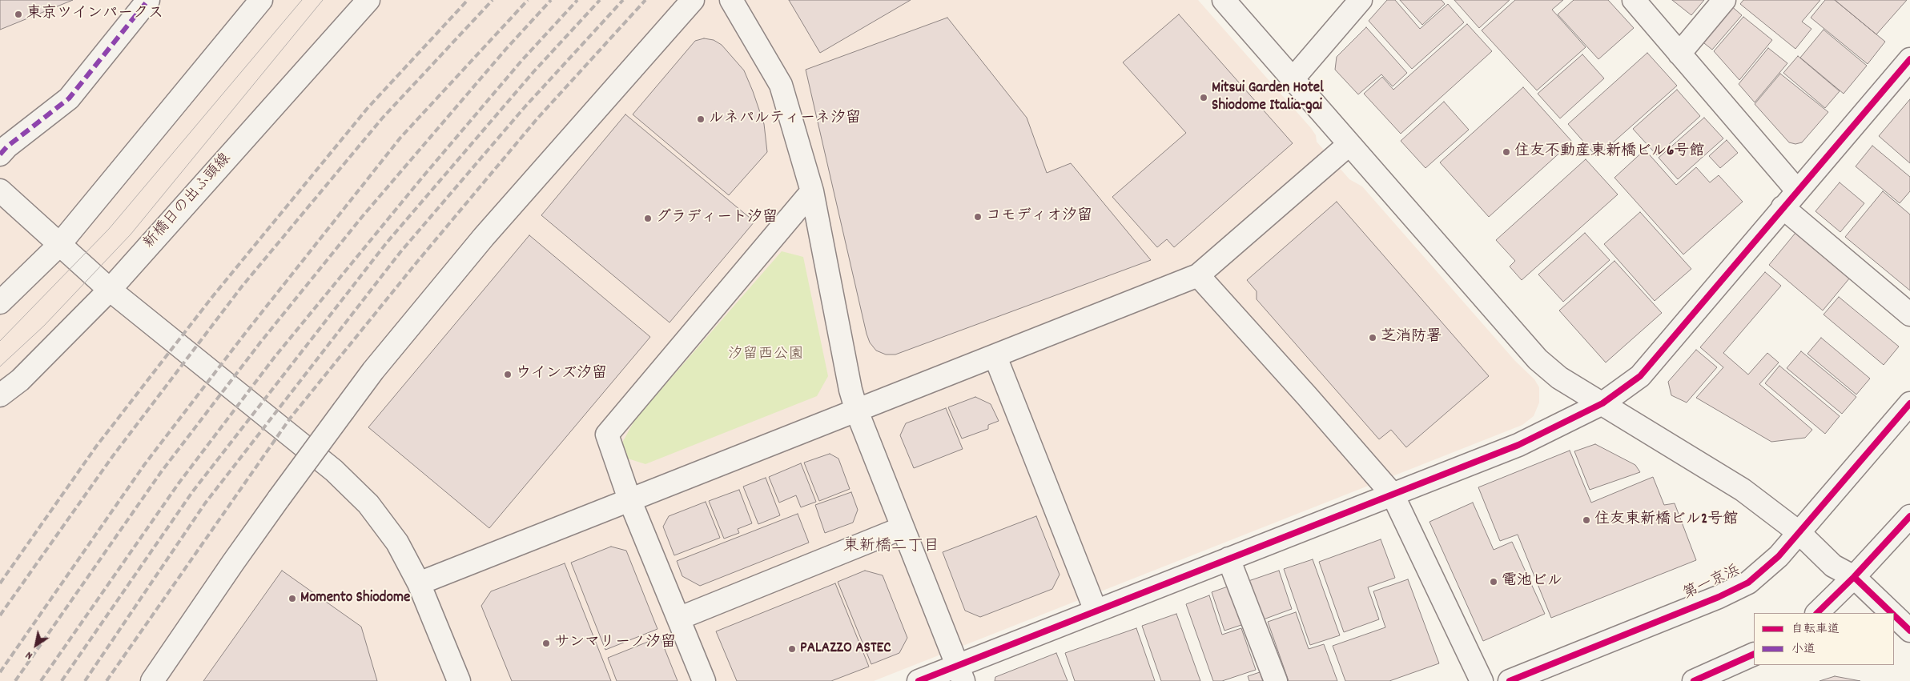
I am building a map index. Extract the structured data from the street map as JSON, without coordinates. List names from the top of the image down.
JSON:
{
  "streets": {
    "main road": ["新橋日の出ふ頭線", "第一京浜"]
  },
  "districts": ["東新橋二丁目"],
  "parks": ["汐留西公園"],
  "places": [
    "東京ツインパークス",
    "Mitsui Garden Hotel Shiodome Italia-gai",
    "ルネパルティーネ汐留",
    "住友不動産東新橋ビル6号館",
    "コモディオ汐留",
    "グラディート汐留",
    "芝消防署",
    "ウインズ汐留",
    "住友東新橋ビル2号館",
    "電池ビル",
    "Momento Shiodome",
    "サンマリーノ汐留",
    "PALAZZO ASTEC"
  ],
  "legend": ["自転車道", "小道"],
  "north": "bottom left"
}
